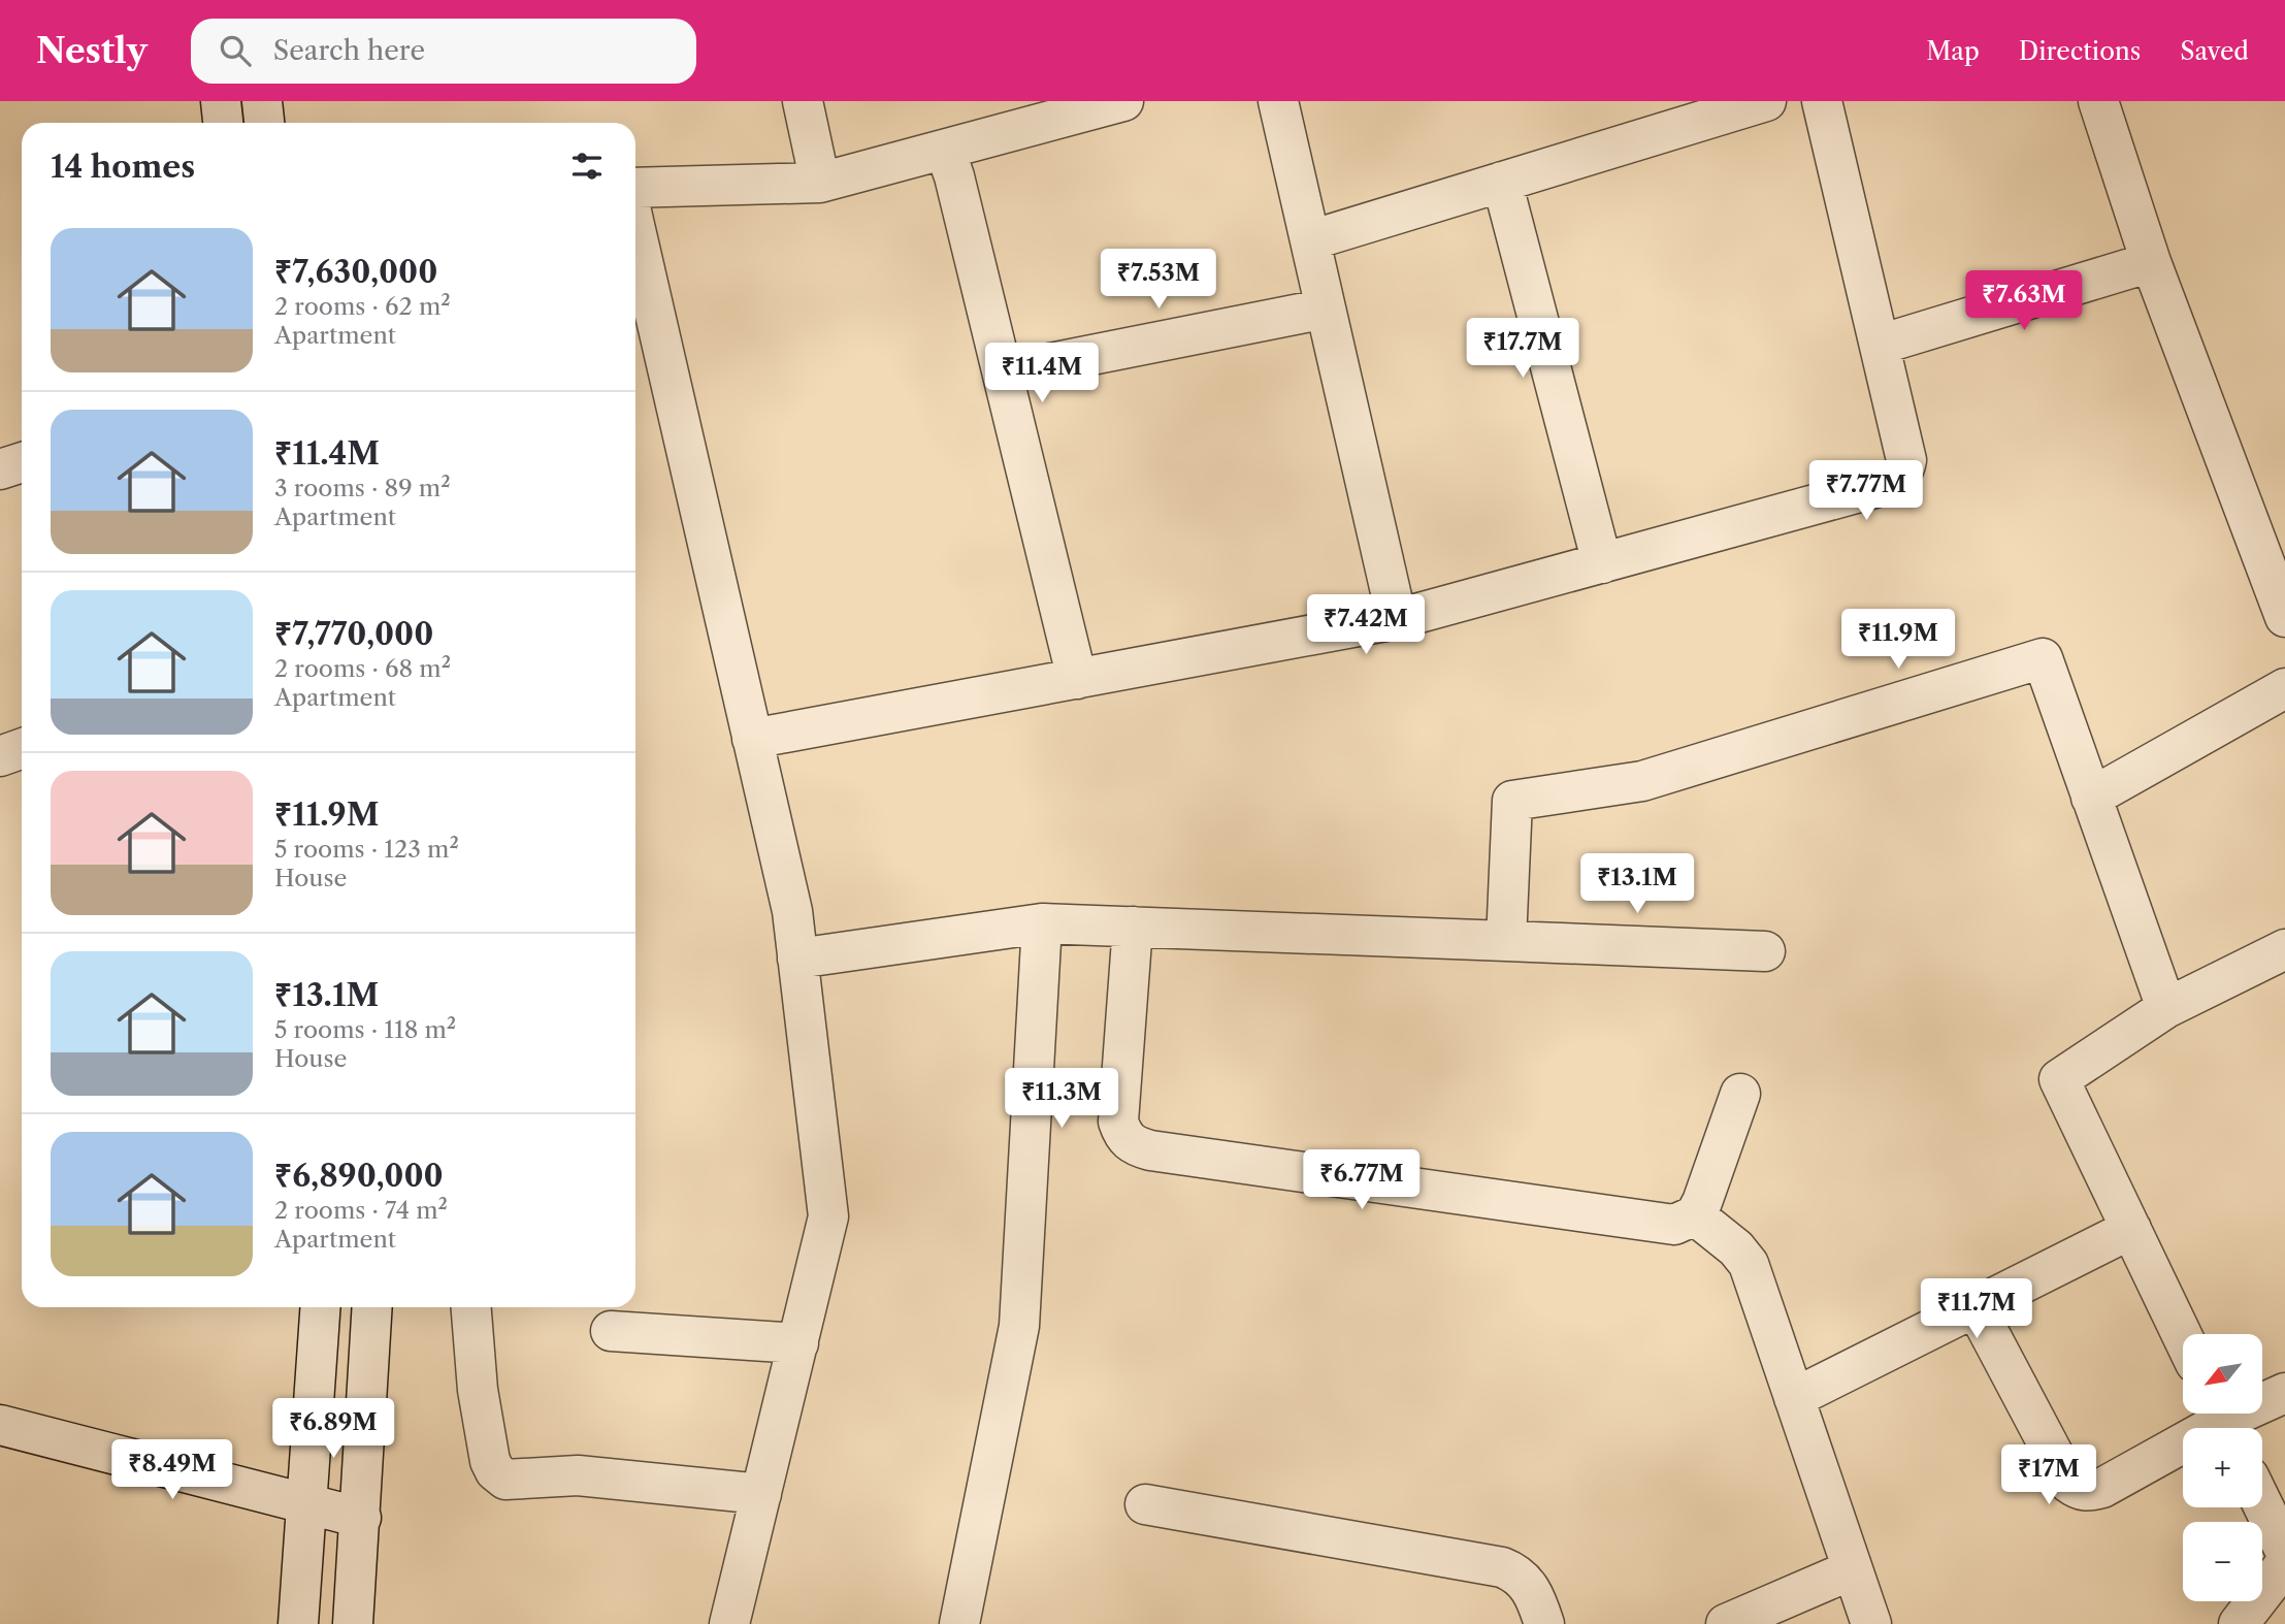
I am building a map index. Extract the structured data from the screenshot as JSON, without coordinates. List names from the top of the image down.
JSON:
{
  "north": "bottom left",
  "page": {
    "header": "Nestly",
    "search": "Search here",
    "nav": ["Map", "Directions", "Saved"],
    "heading": "14 homes",
    "list": [
      {
        "name": "₹7,630,000",
        "note": "2 rooms · 62 m² · Apartment"
      },
      {
        "name": "₹11.4M",
        "note": "3 rooms · 89 m² · Apartment"
      },
      {
        "name": "₹7,770,000",
        "note": "2 rooms · 68 m² · Apartment"
      },
      {
        "name": "₹11.9M",
        "note": "5 rooms · 123 m² · House"
      },
      {
        "name": "₹13.1M",
        "note": "5 rooms · 118 m² · House"
      },
      {
        "name": "₹6,890,000",
        "note": "2 rooms · 74 m² · Apartment"
      }
    ],
    "price": [
      "₹7.53M",
      "₹7.63M",
      "₹17.7M",
      "₹11.4M",
      "₹7.77M",
      "₹7.42M",
      "₹11.9M",
      "₹13.1M",
      "₹11.3M",
      "₹6.77M",
      "₹11.7M",
      "₹6.89M",
      "₹8.49M",
      "₹17M"
    ],
    "map_buttons": ["+", "−"]
  }
}
